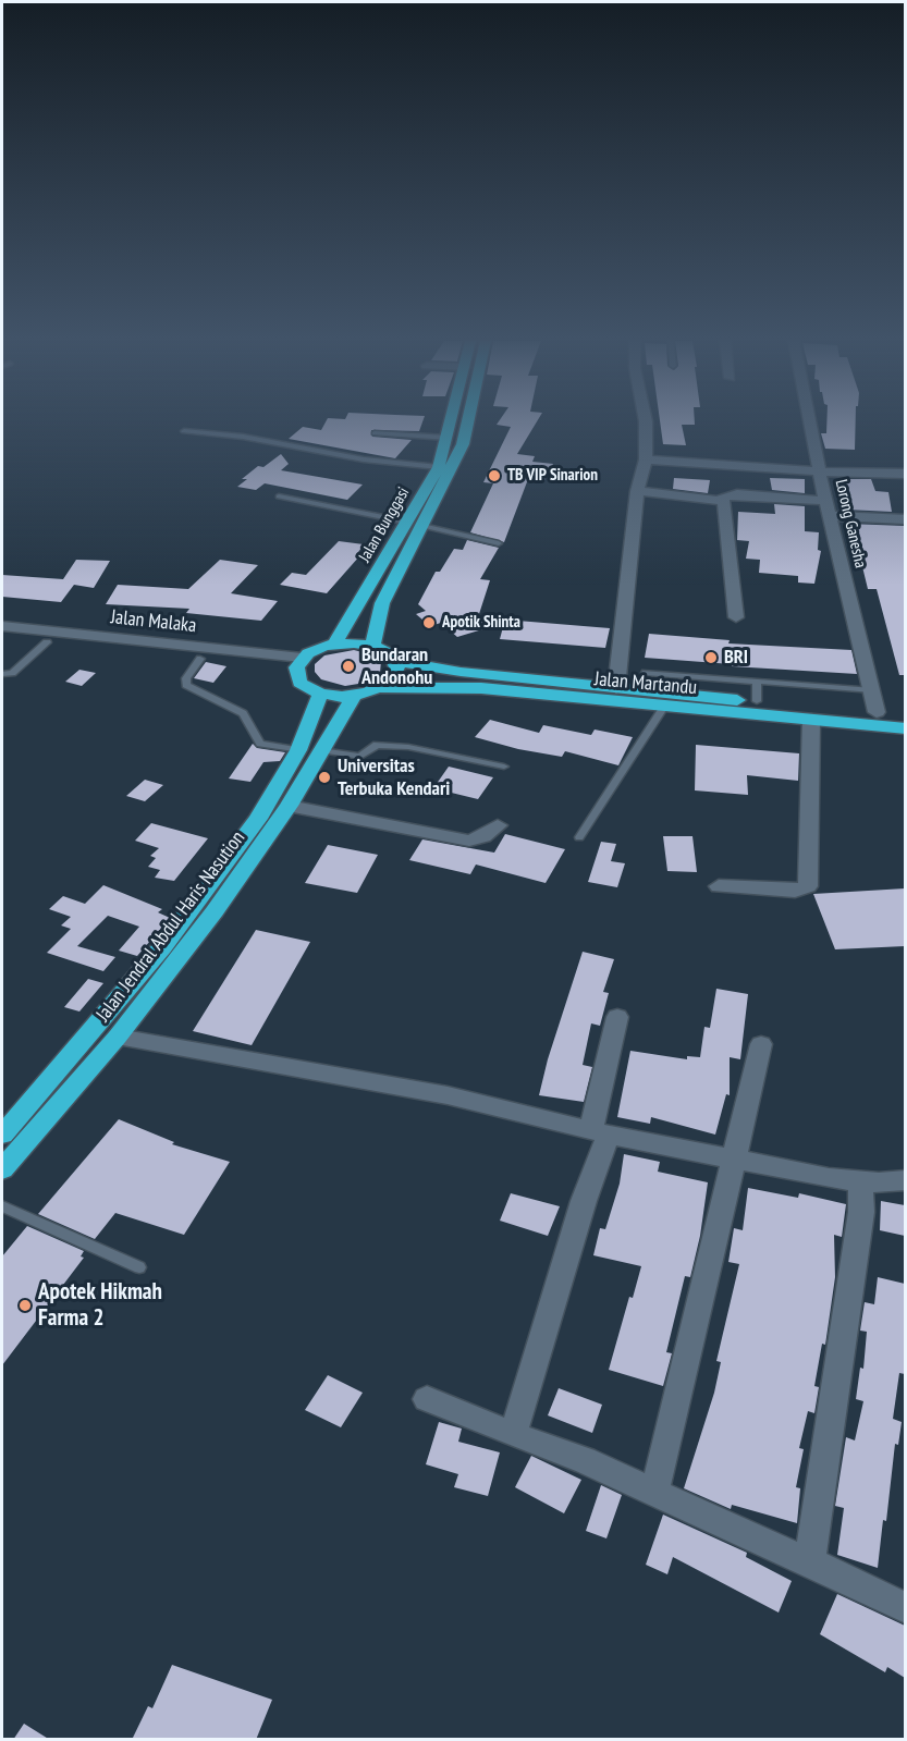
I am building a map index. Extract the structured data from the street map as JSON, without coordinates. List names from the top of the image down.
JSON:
{
  "streets": {
    "highway": ["Jalan Bunggasi", "Jalan Martandu", "Jalan Jendral Abdul Haris Nasution"],
    "street": ["Lorong Ganesha", "Jalan Malaka"]
  },
  "crossings": [
    ["Lorong Ganesha", "Jalan Martandu"],
    ["Jalan Martandu", "Jalan Jendral Abdul Haris Nasution"]
  ],
  "places": [
    "TB VIP Sinarion",
    "Apotik Shinta",
    "BRI",
    "Bundaran Andonohu",
    "Universitas Terbuka Kendari",
    "Apotek Hikmah Farma 2"
  ]
}
